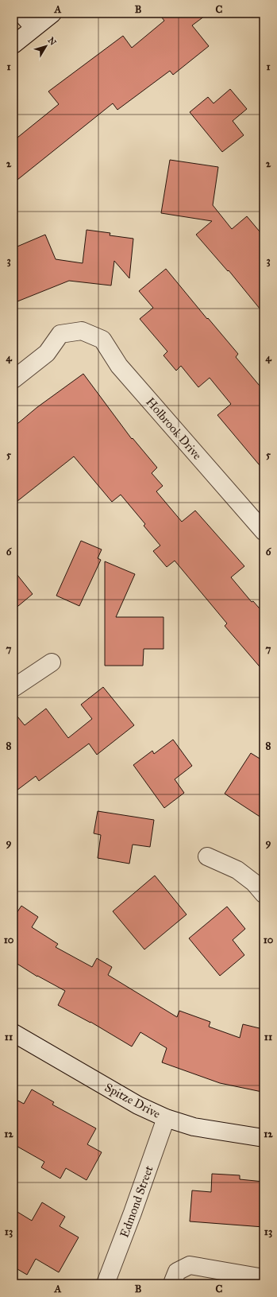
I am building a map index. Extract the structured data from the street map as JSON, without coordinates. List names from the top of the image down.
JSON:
{
  "streets": {
    "street": ["Holbrook Drive", "Spitze Drive", "Edmond Street"]
  },
  "crossings": [
    ["Spitze Drive", "Edmond Street"]
  ],
  "north": "top right",
  "grid": {
    "columns": ["A", "B", "C"],
    "rows": [
      "1",
      "2",
      "3",
      "4",
      "5",
      "6",
      "7",
      "8",
      "9",
      "10",
      "11",
      "12",
      "13"
    ]
  }
}
